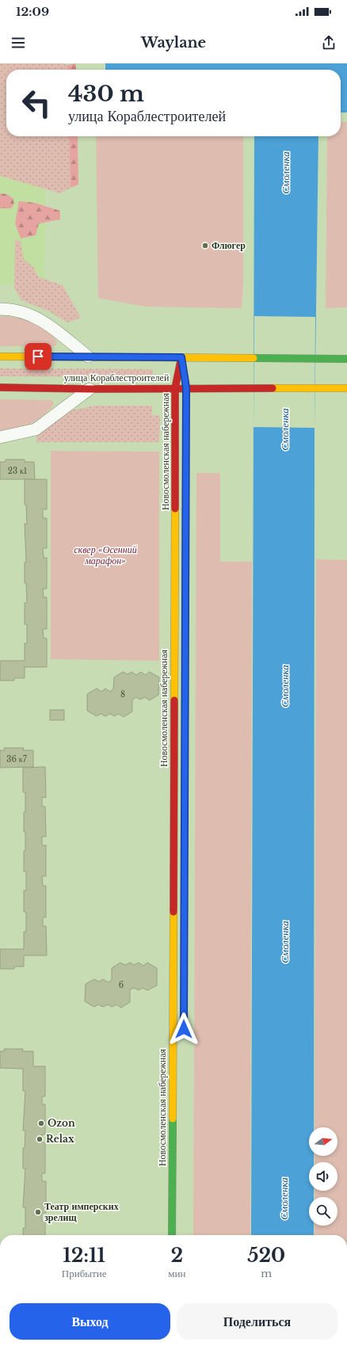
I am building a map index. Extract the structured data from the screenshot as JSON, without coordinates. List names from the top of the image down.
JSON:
{
  "streets": {
    "street": ["улица Кораблестроителей", "Новосмоленская набережная"]
  },
  "crossings": [
    ["улица Кораблестроителей", "Новосмоленская набережная"]
  ],
  "water": ["Смоленка"],
  "parks": ["сквер «Осенний марафон»"],
  "places": [
    "Флюгер",
    "Ozon",
    "Relax",
    "Театр имперских зрелищ"
  ],
  "house_numbers": [
    "23 к1",
    "8",
    "36 к7",
    "6"
  ],
  "north": "right",
  "page": {
    "status": "12:09",
    "header": "Waylane",
    "turn": ["430 m", "улица Кораблестроителей"],
    "eta": [
      "12:11",
      "Прибытие",
      "2",
      "мин",
      "520",
      "m"
    ],
    "buttons": ["Выход", "Поделиться"]
  }
}
